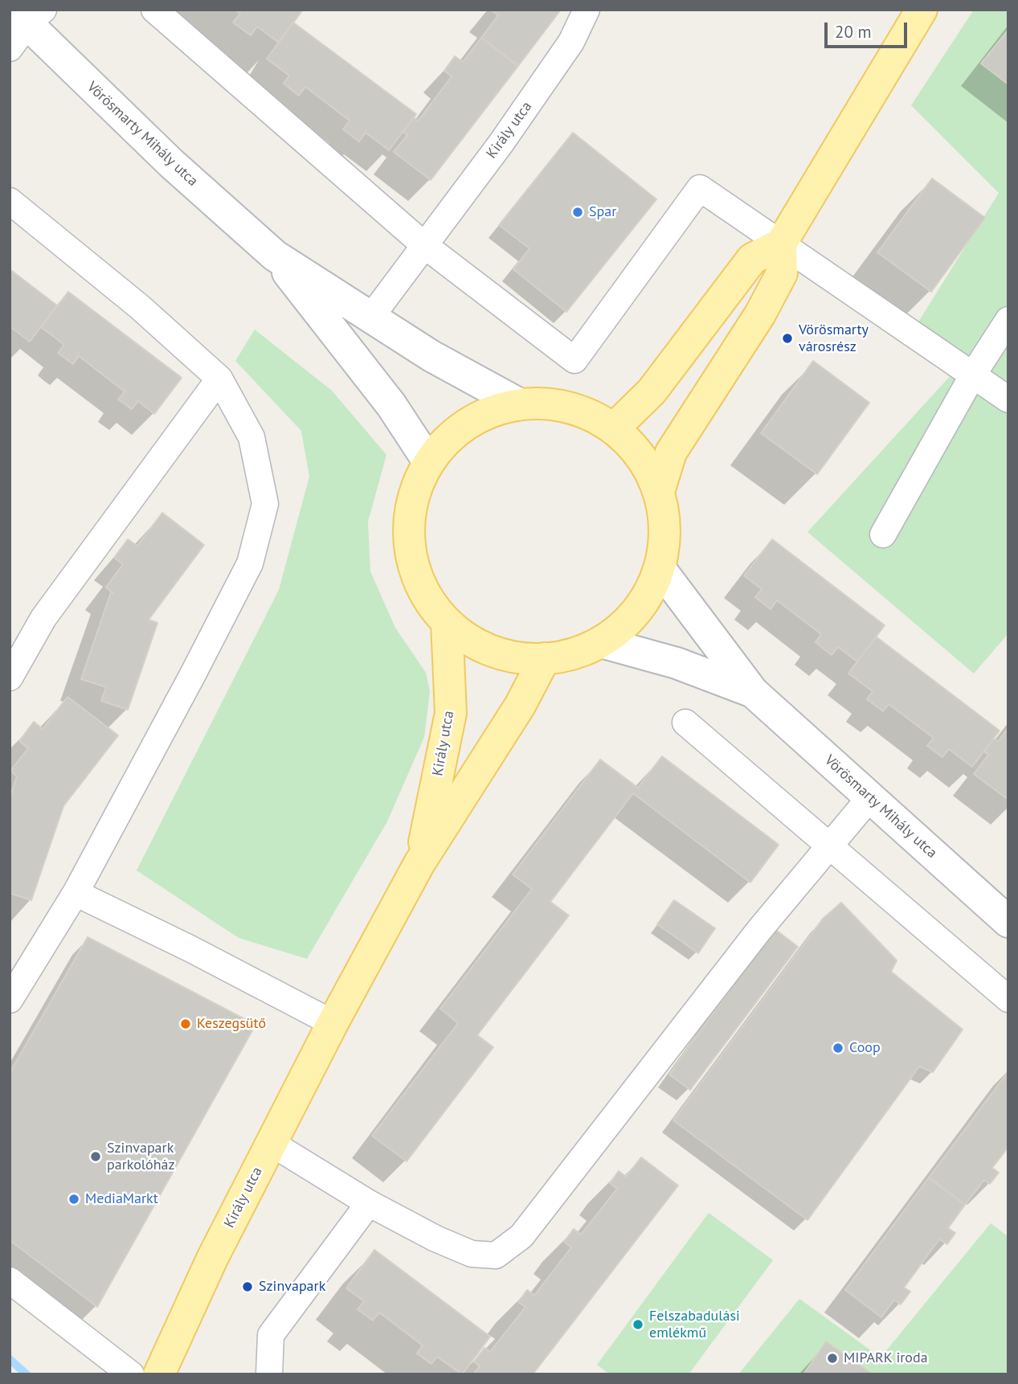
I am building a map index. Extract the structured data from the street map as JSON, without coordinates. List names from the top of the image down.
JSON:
{
  "streets": {
    "main road": ["Király utca", "Vörösmarty Mihály utca"]
  },
  "crossings": [
    ["Király utca", "Vörösmarty Mihály utca"]
  ],
  "places": [
    "Spar",
    "Vörösmarty városrész",
    "Keszegsütő",
    "Coop",
    "Szinvapark parkolóház",
    "MediaMarkt",
    "Szinvapark",
    "Felszabadulási emlékmű",
    "MIPARK iroda"
  ],
  "scale_bar": "20 m"
}
